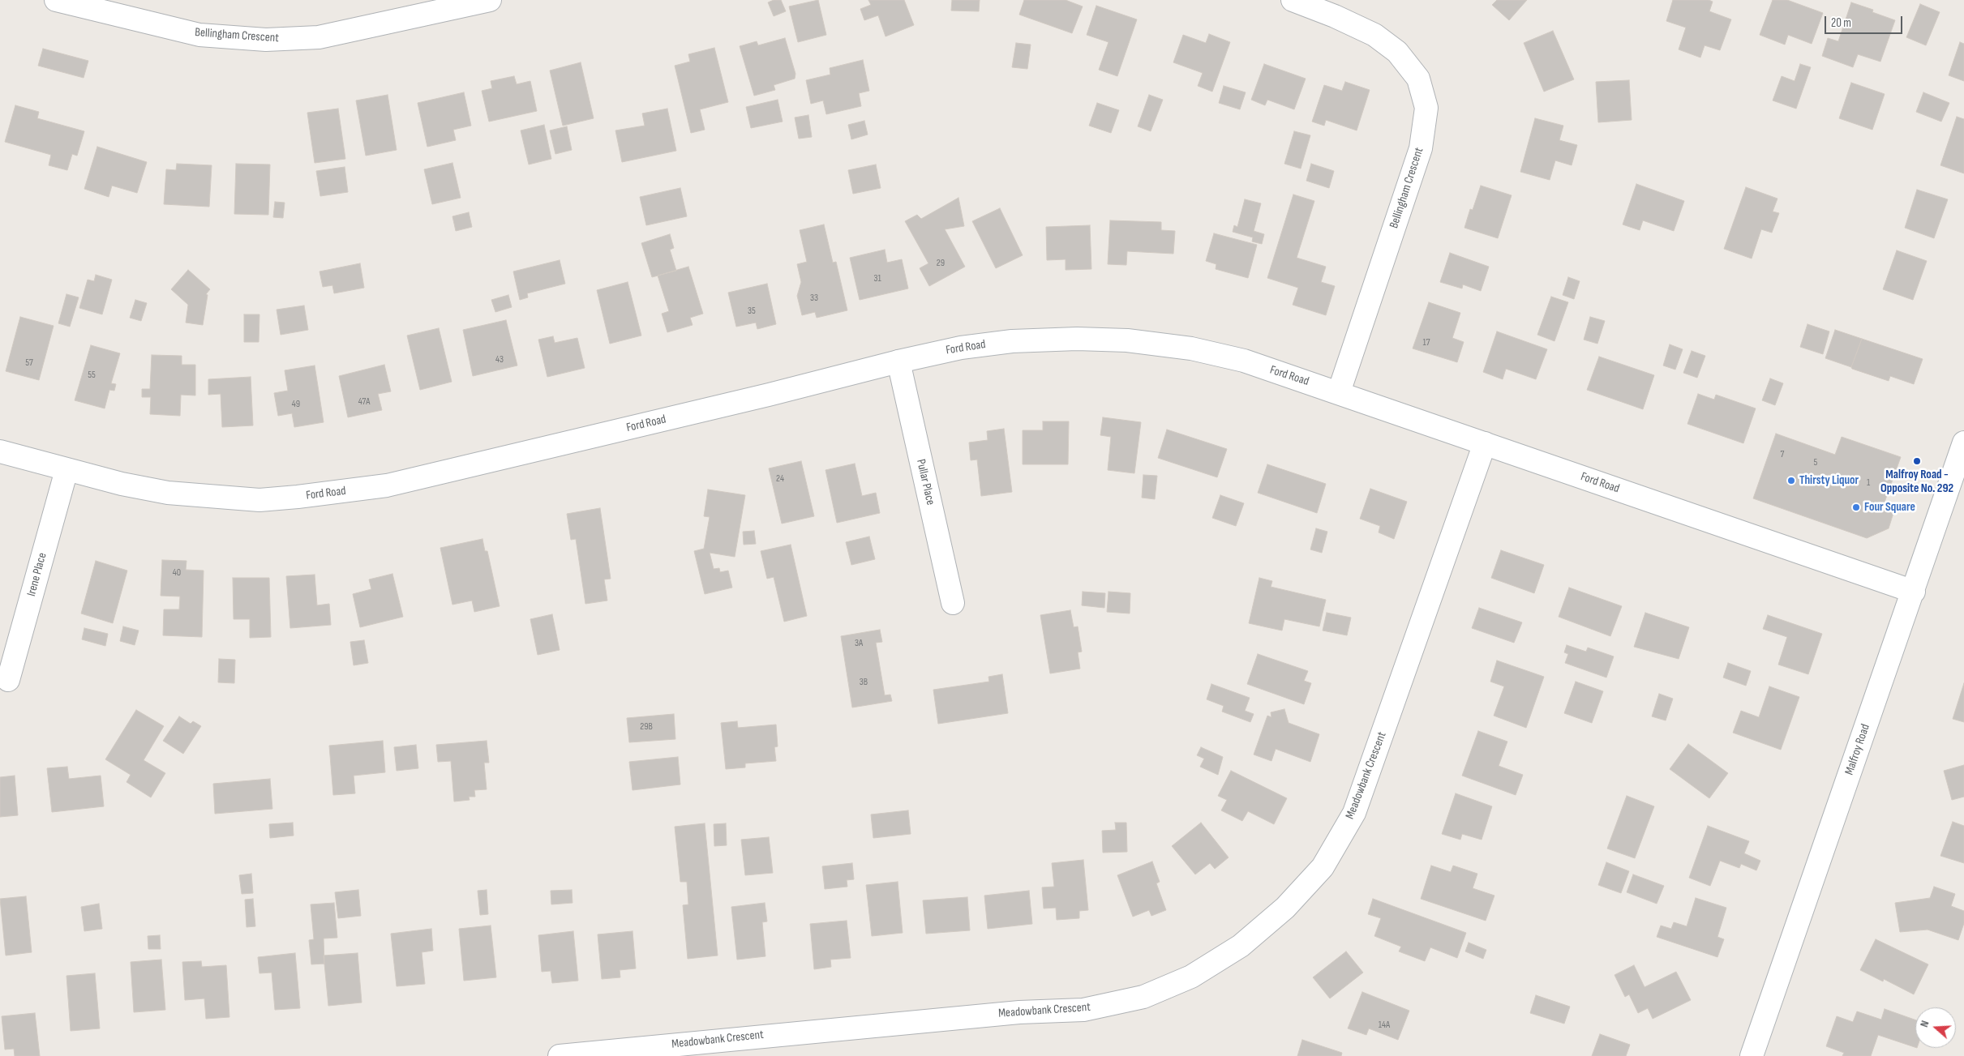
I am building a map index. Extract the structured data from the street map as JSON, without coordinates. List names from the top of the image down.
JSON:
{
  "streets": {
    "street": [
      "Bellingham Crescent",
      "Ford Road",
      "Pullar Place",
      "Irene Place",
      "Malfroy Road",
      "Meadowbank Crescent"
    ]
  },
  "crossings": [
    ["Bellingham Crescent", "Ford Road"],
    ["Ford Road", "Pullar Place"],
    ["Ford Road", "Irene Place"],
    ["Ford Road", "Malfroy Road"],
    ["Ford Road", "Meadowbank Crescent"]
  ],
  "places": ["Malfroy Road - Opposite No. 292", "Thirsty Liquor", "Four Square"],
  "house_numbers": [
    "29",
    "31",
    "33",
    "35",
    "17",
    "43",
    "57",
    "55",
    "47A",
    "49",
    "7",
    "5",
    "24",
    "1",
    "40",
    "3A",
    "3B",
    "29B",
    "14A"
  ],
  "scale_bar": "20 m",
  "north": "left"
}
